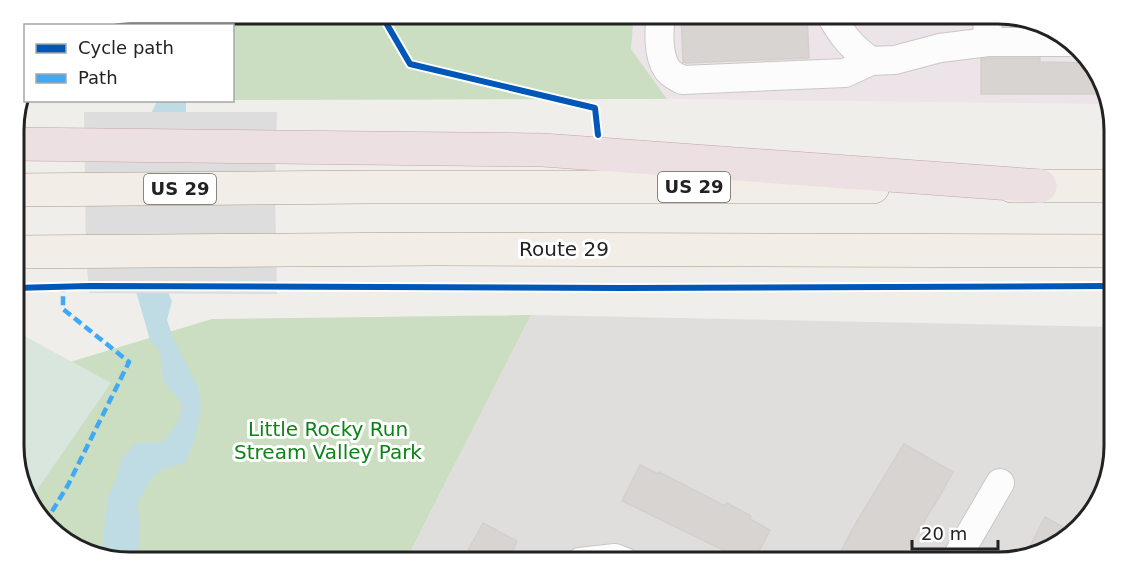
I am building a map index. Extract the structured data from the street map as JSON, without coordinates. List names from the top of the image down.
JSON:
{
  "streets": {
    "main road": ["US 29", "Route 29"]
  },
  "parks": ["Little Rocky Run Stream Valley Park"],
  "legend": ["Cycle path", "Path"],
  "scale_bar": "20 m"
}
